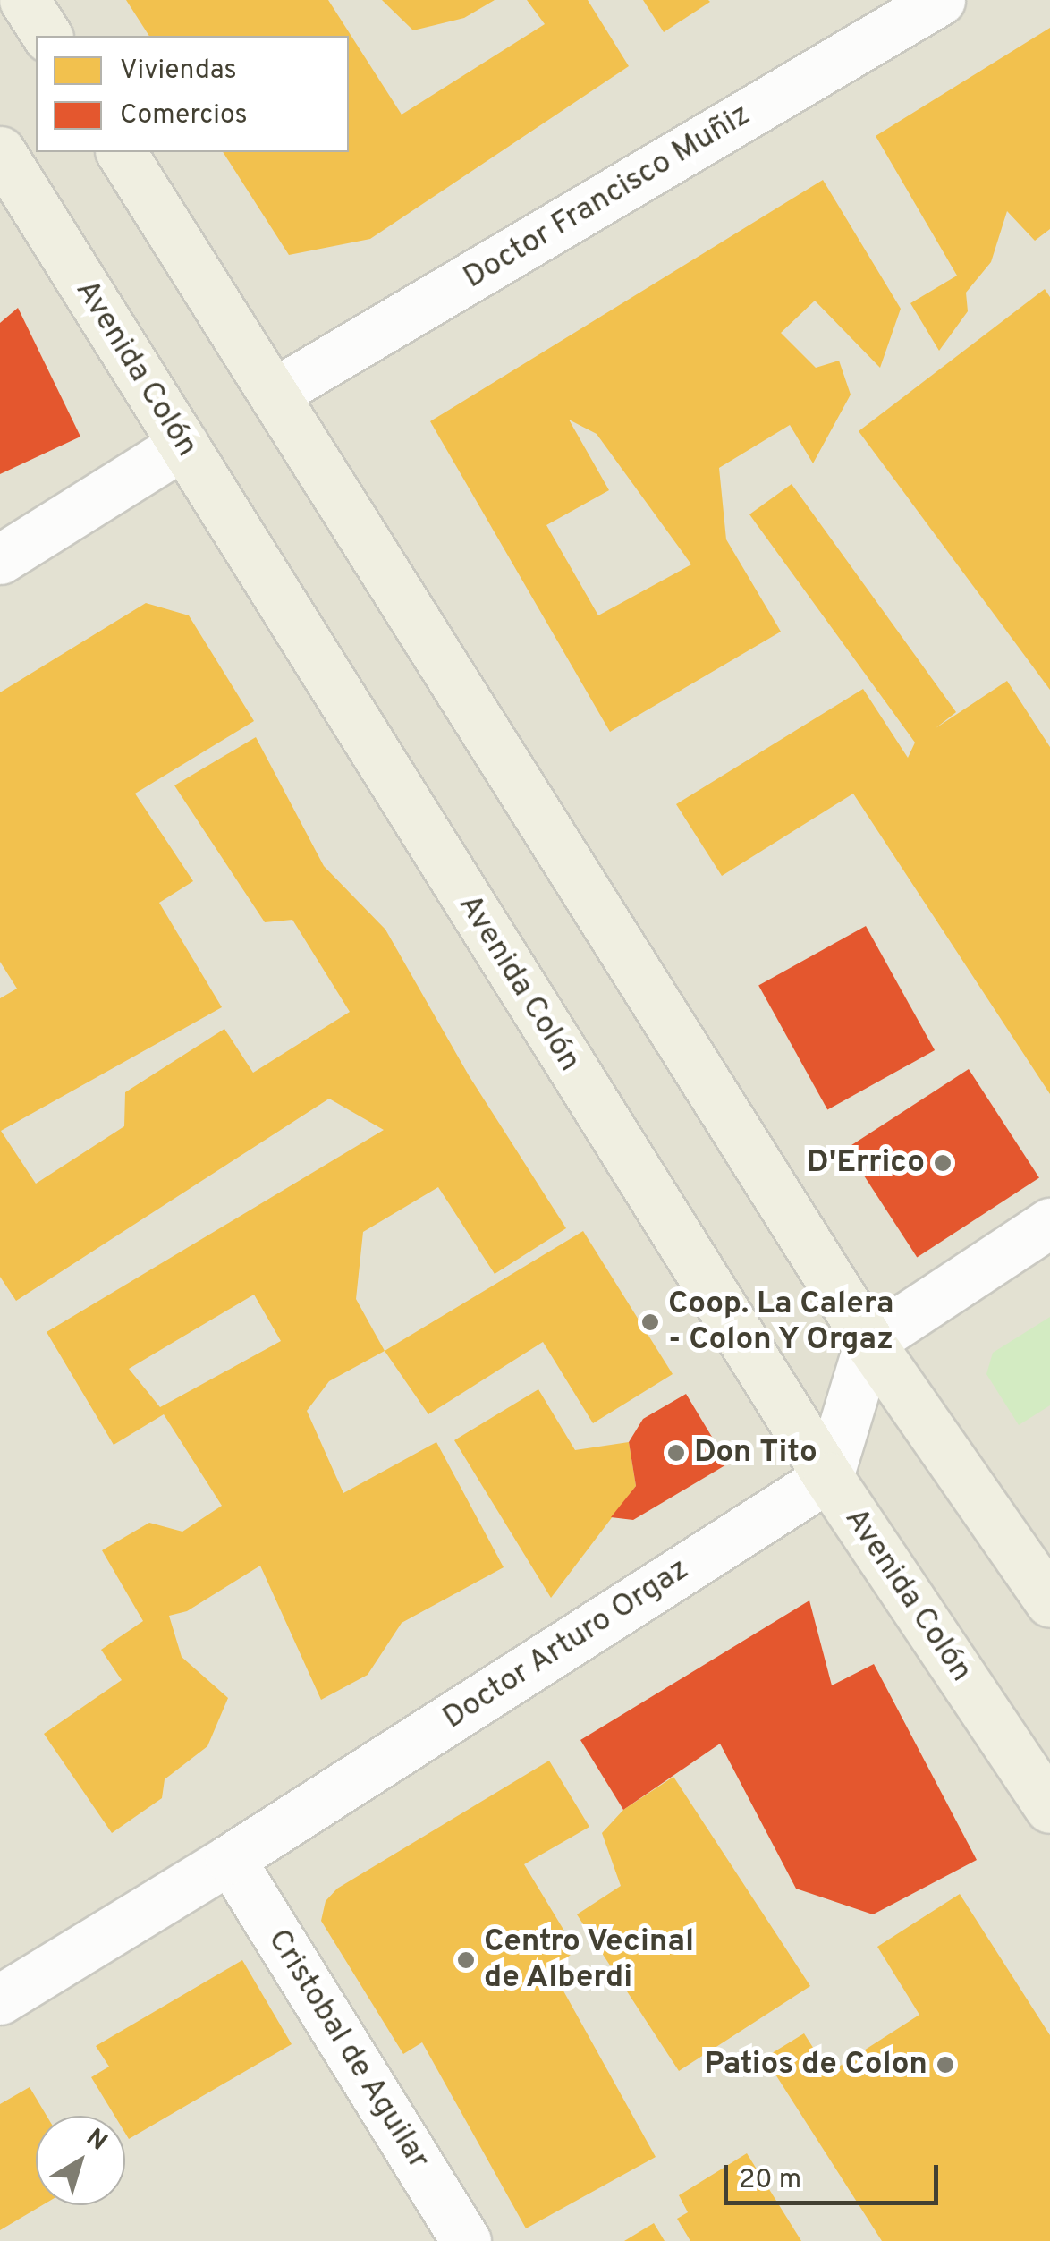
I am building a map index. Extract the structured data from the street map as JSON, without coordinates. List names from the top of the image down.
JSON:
{
  "streets": {
    "main road": ["Avenida Colón"],
    "street": ["Doctor Francisco Muñiz", "Doctor Arturo Orgaz", "Cristobal de Aguilar"]
  },
  "crossings": [
    ["Avenida Colón", "Doctor Arturo Orgaz"],
    ["Doctor Arturo Orgaz", "Cristobal de Aguilar"]
  ],
  "places": [
    "D'Errico",
    "Coop. La Calera - Colon Y Orgaz",
    "Don Tito",
    "Centro Vecinal de Alberdi",
    "Patios de Colon"
  ],
  "legend": ["Viviendas", "Comercios"],
  "scale_bar": "20 m",
  "north": "top right"
}
